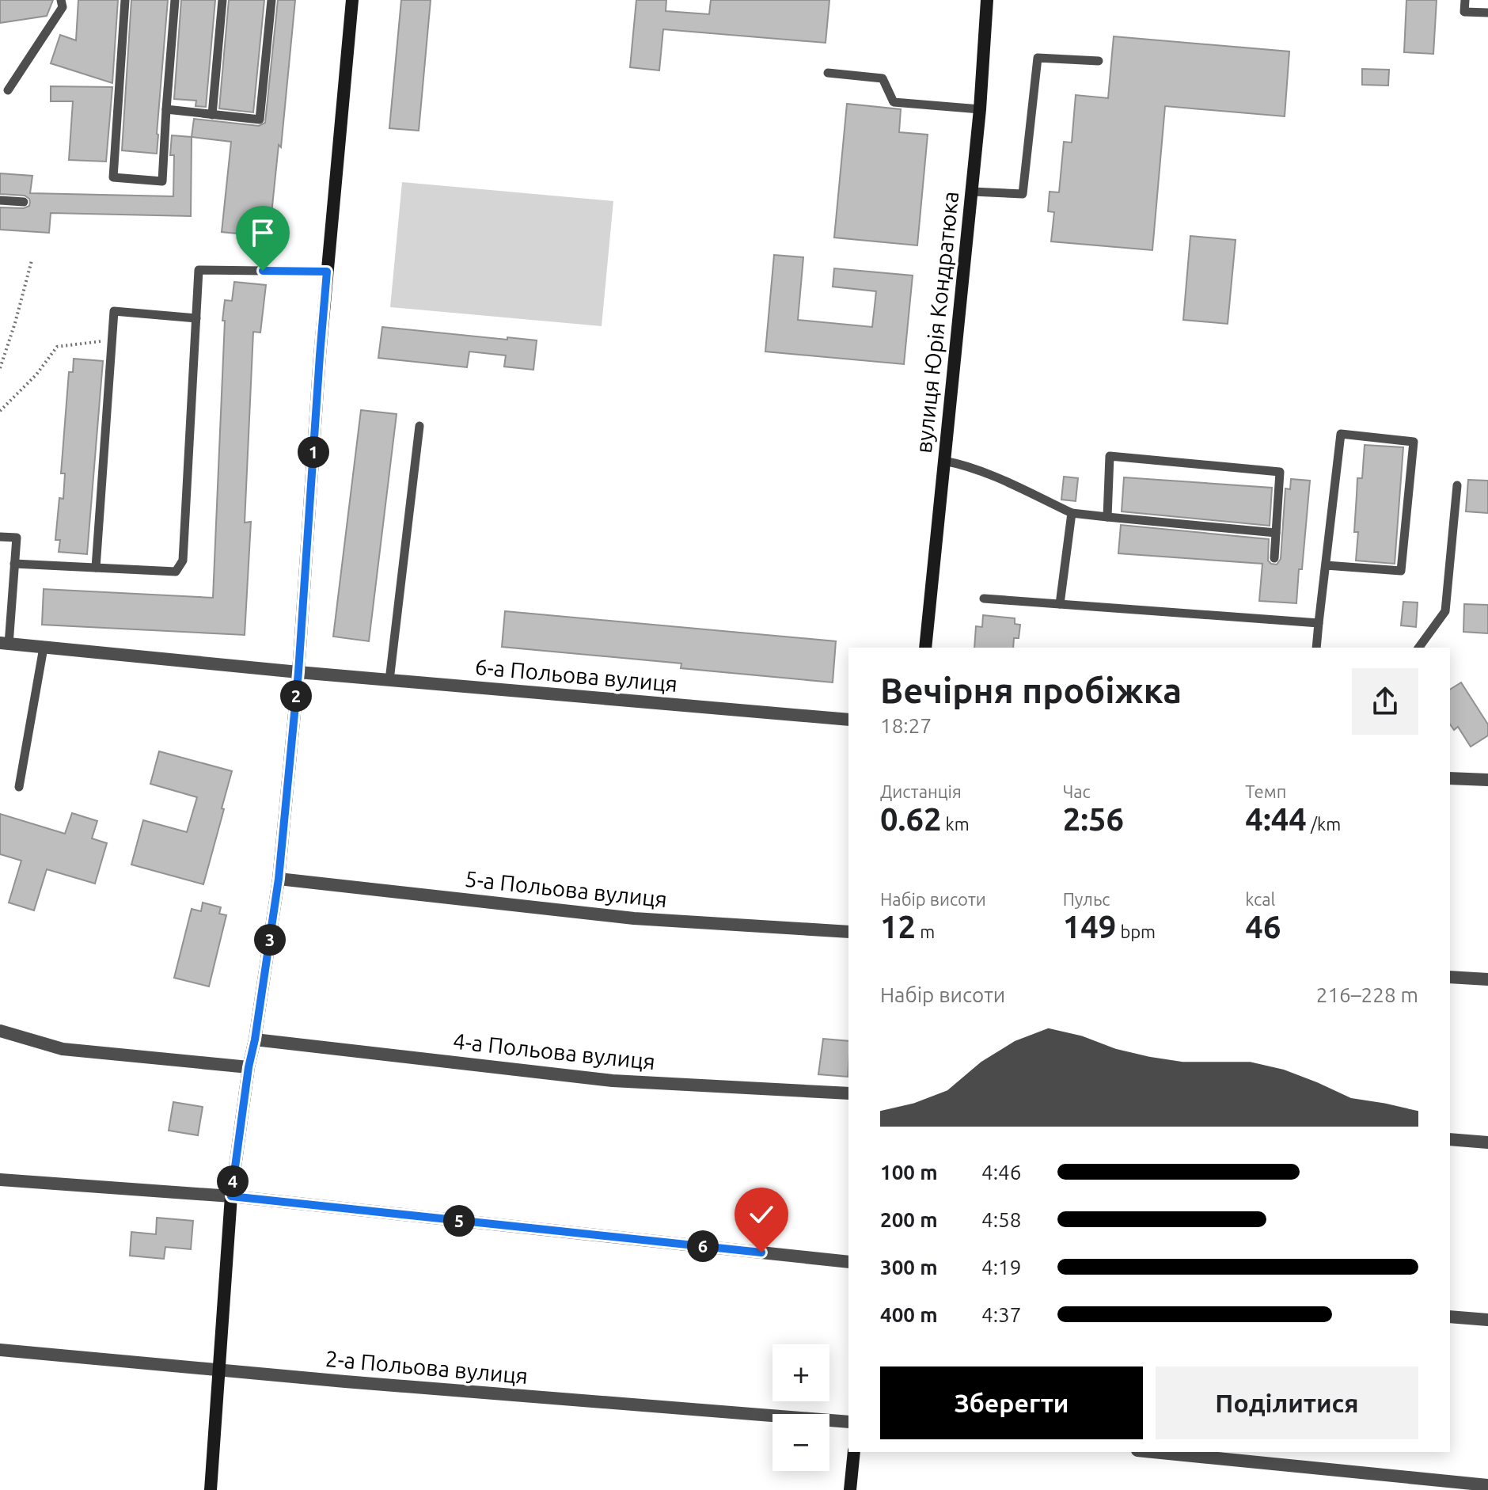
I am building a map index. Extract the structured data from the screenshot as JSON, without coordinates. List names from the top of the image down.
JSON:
{
  "streets": {
    "street": [
      "вулиця Юрія Кондратюка",
      "6-а Польова вулиця",
      "5-а Польова вулиця",
      "4-а Польова вулиця",
      "2-а Польова вулиця"
    ]
  },
  "page": {
    "pins": [
      "1",
      "2",
      "3",
      "4",
      "5",
      "6"
    ],
    "heading": ["Вечірня пробіжка", "18:27"],
    "stats": [
      ["Дистанція", "0.62 km"],
      ["Час", "2:56"],
      ["Темп", "4:44 /km"],
      ["Набір висоти", "12 m"],
      ["Пульс", "149 bpm"],
      ["kcal", "46"]
    ],
    "chart": ["Набір висоти", "216–228 m"],
    "list": [
      {
        "name": "100 m",
        "note": "4:46"
      },
      {
        "name": "200 m",
        "note": "4:58"
      },
      {
        "name": "300 m",
        "note": "4:19"
      },
      {
        "name": "400 m",
        "note": "4:37"
      }
    ],
    "map_buttons": ["+", "−"],
    "buttons": ["Зберегти", "Поділитися"]
  }
}
